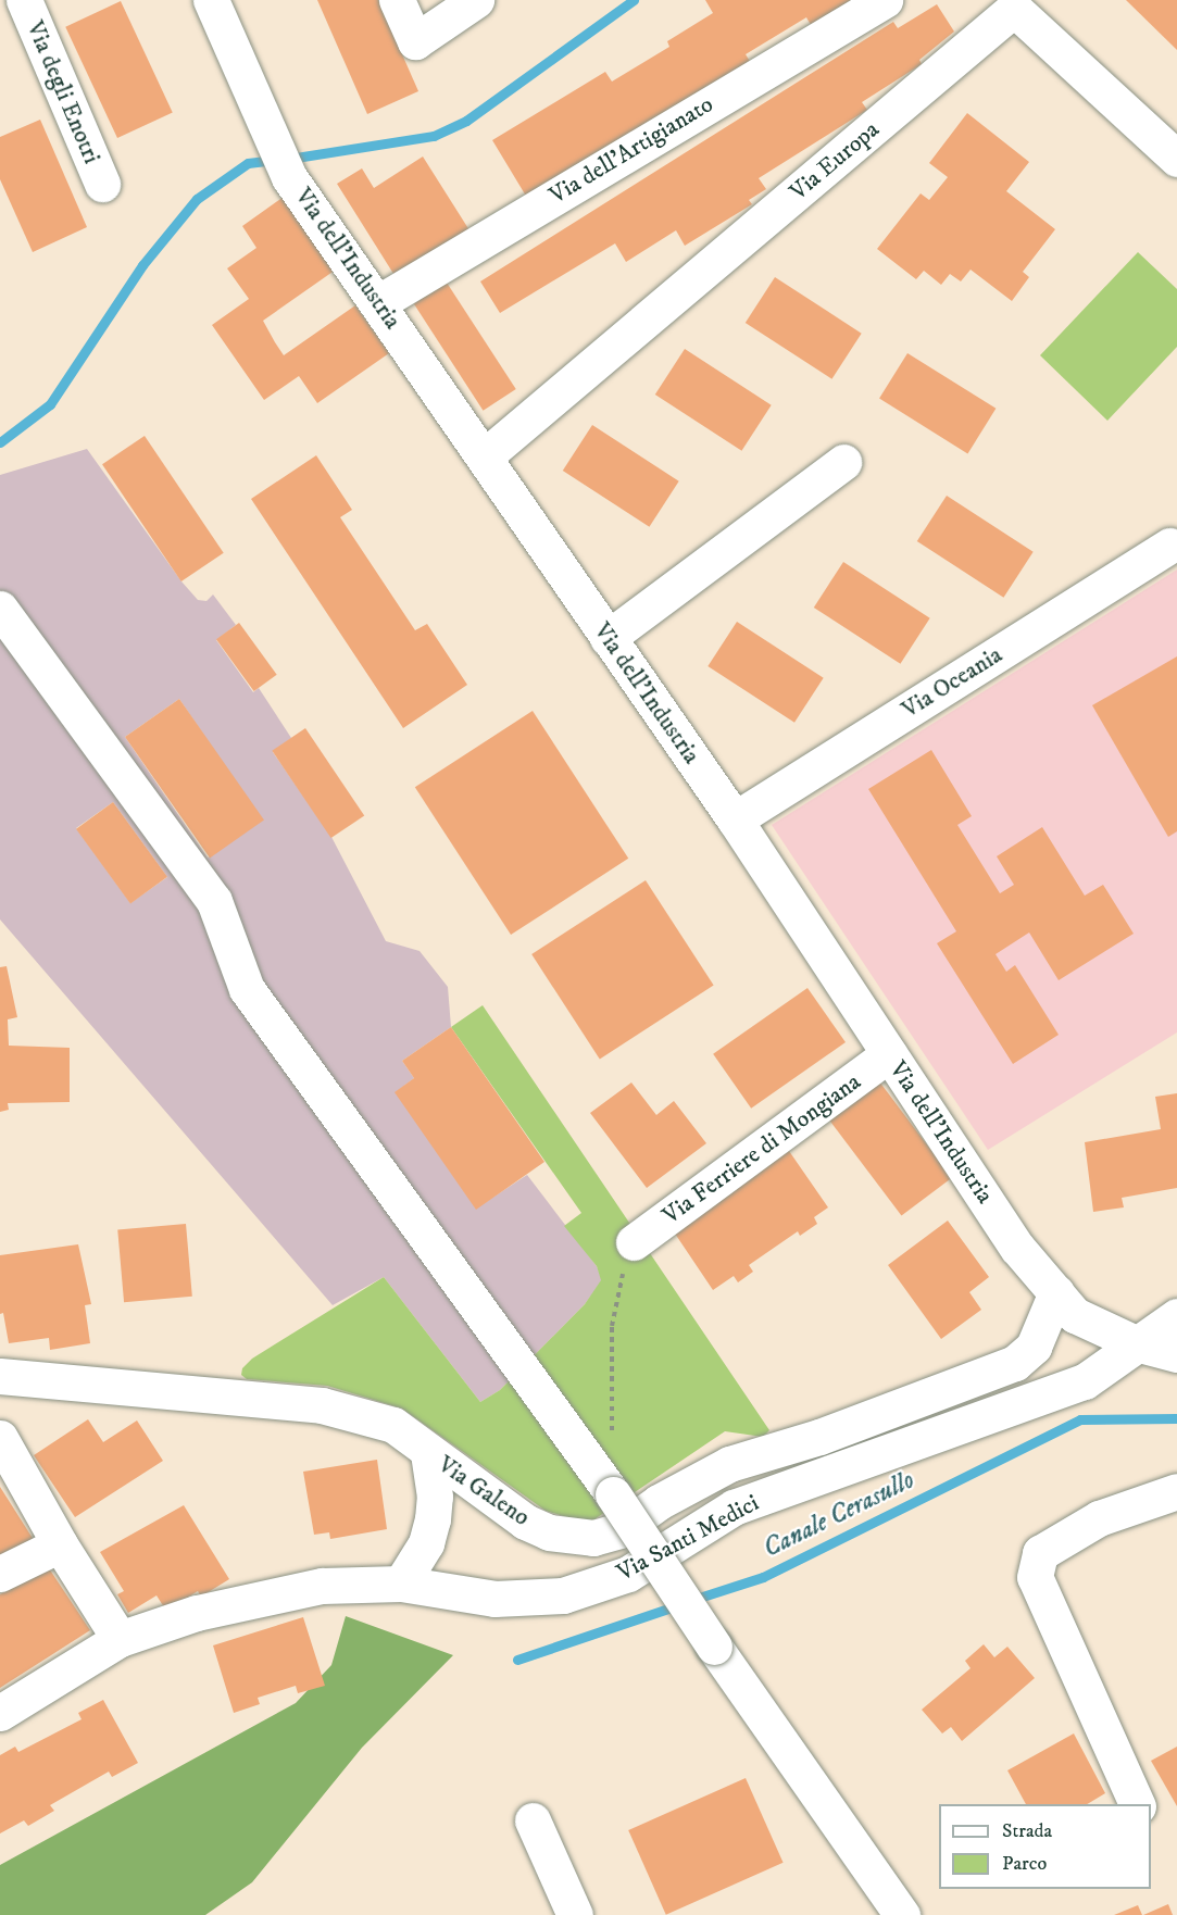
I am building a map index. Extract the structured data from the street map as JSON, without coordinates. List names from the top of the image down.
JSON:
{
  "streets": {
    "street": [
      "Via degli Enotri",
      "Via dell'Artigianato",
      "Via Europa",
      "Via dell'Industria",
      "Via Oceania",
      "Via Ferriere di Mongiana",
      "Via Galeno",
      "Via Santi Medici"
    ]
  },
  "crossings": [
    ["Via dell'Artigianato", "Via dell'Industria"],
    ["Via Europa", "Via dell'Industria"],
    ["Via dell'Industria", "Via Oceania"],
    ["Via dell'Industria", "Via Ferriere di Mongiana"],
    ["Via dell'Industria", "Via Galeno"],
    ["Via dell'Industria", "Via Santi Medici"]
  ],
  "water": ["Canale Cerasullo"],
  "legend": ["Strada", "Parco"]
}
